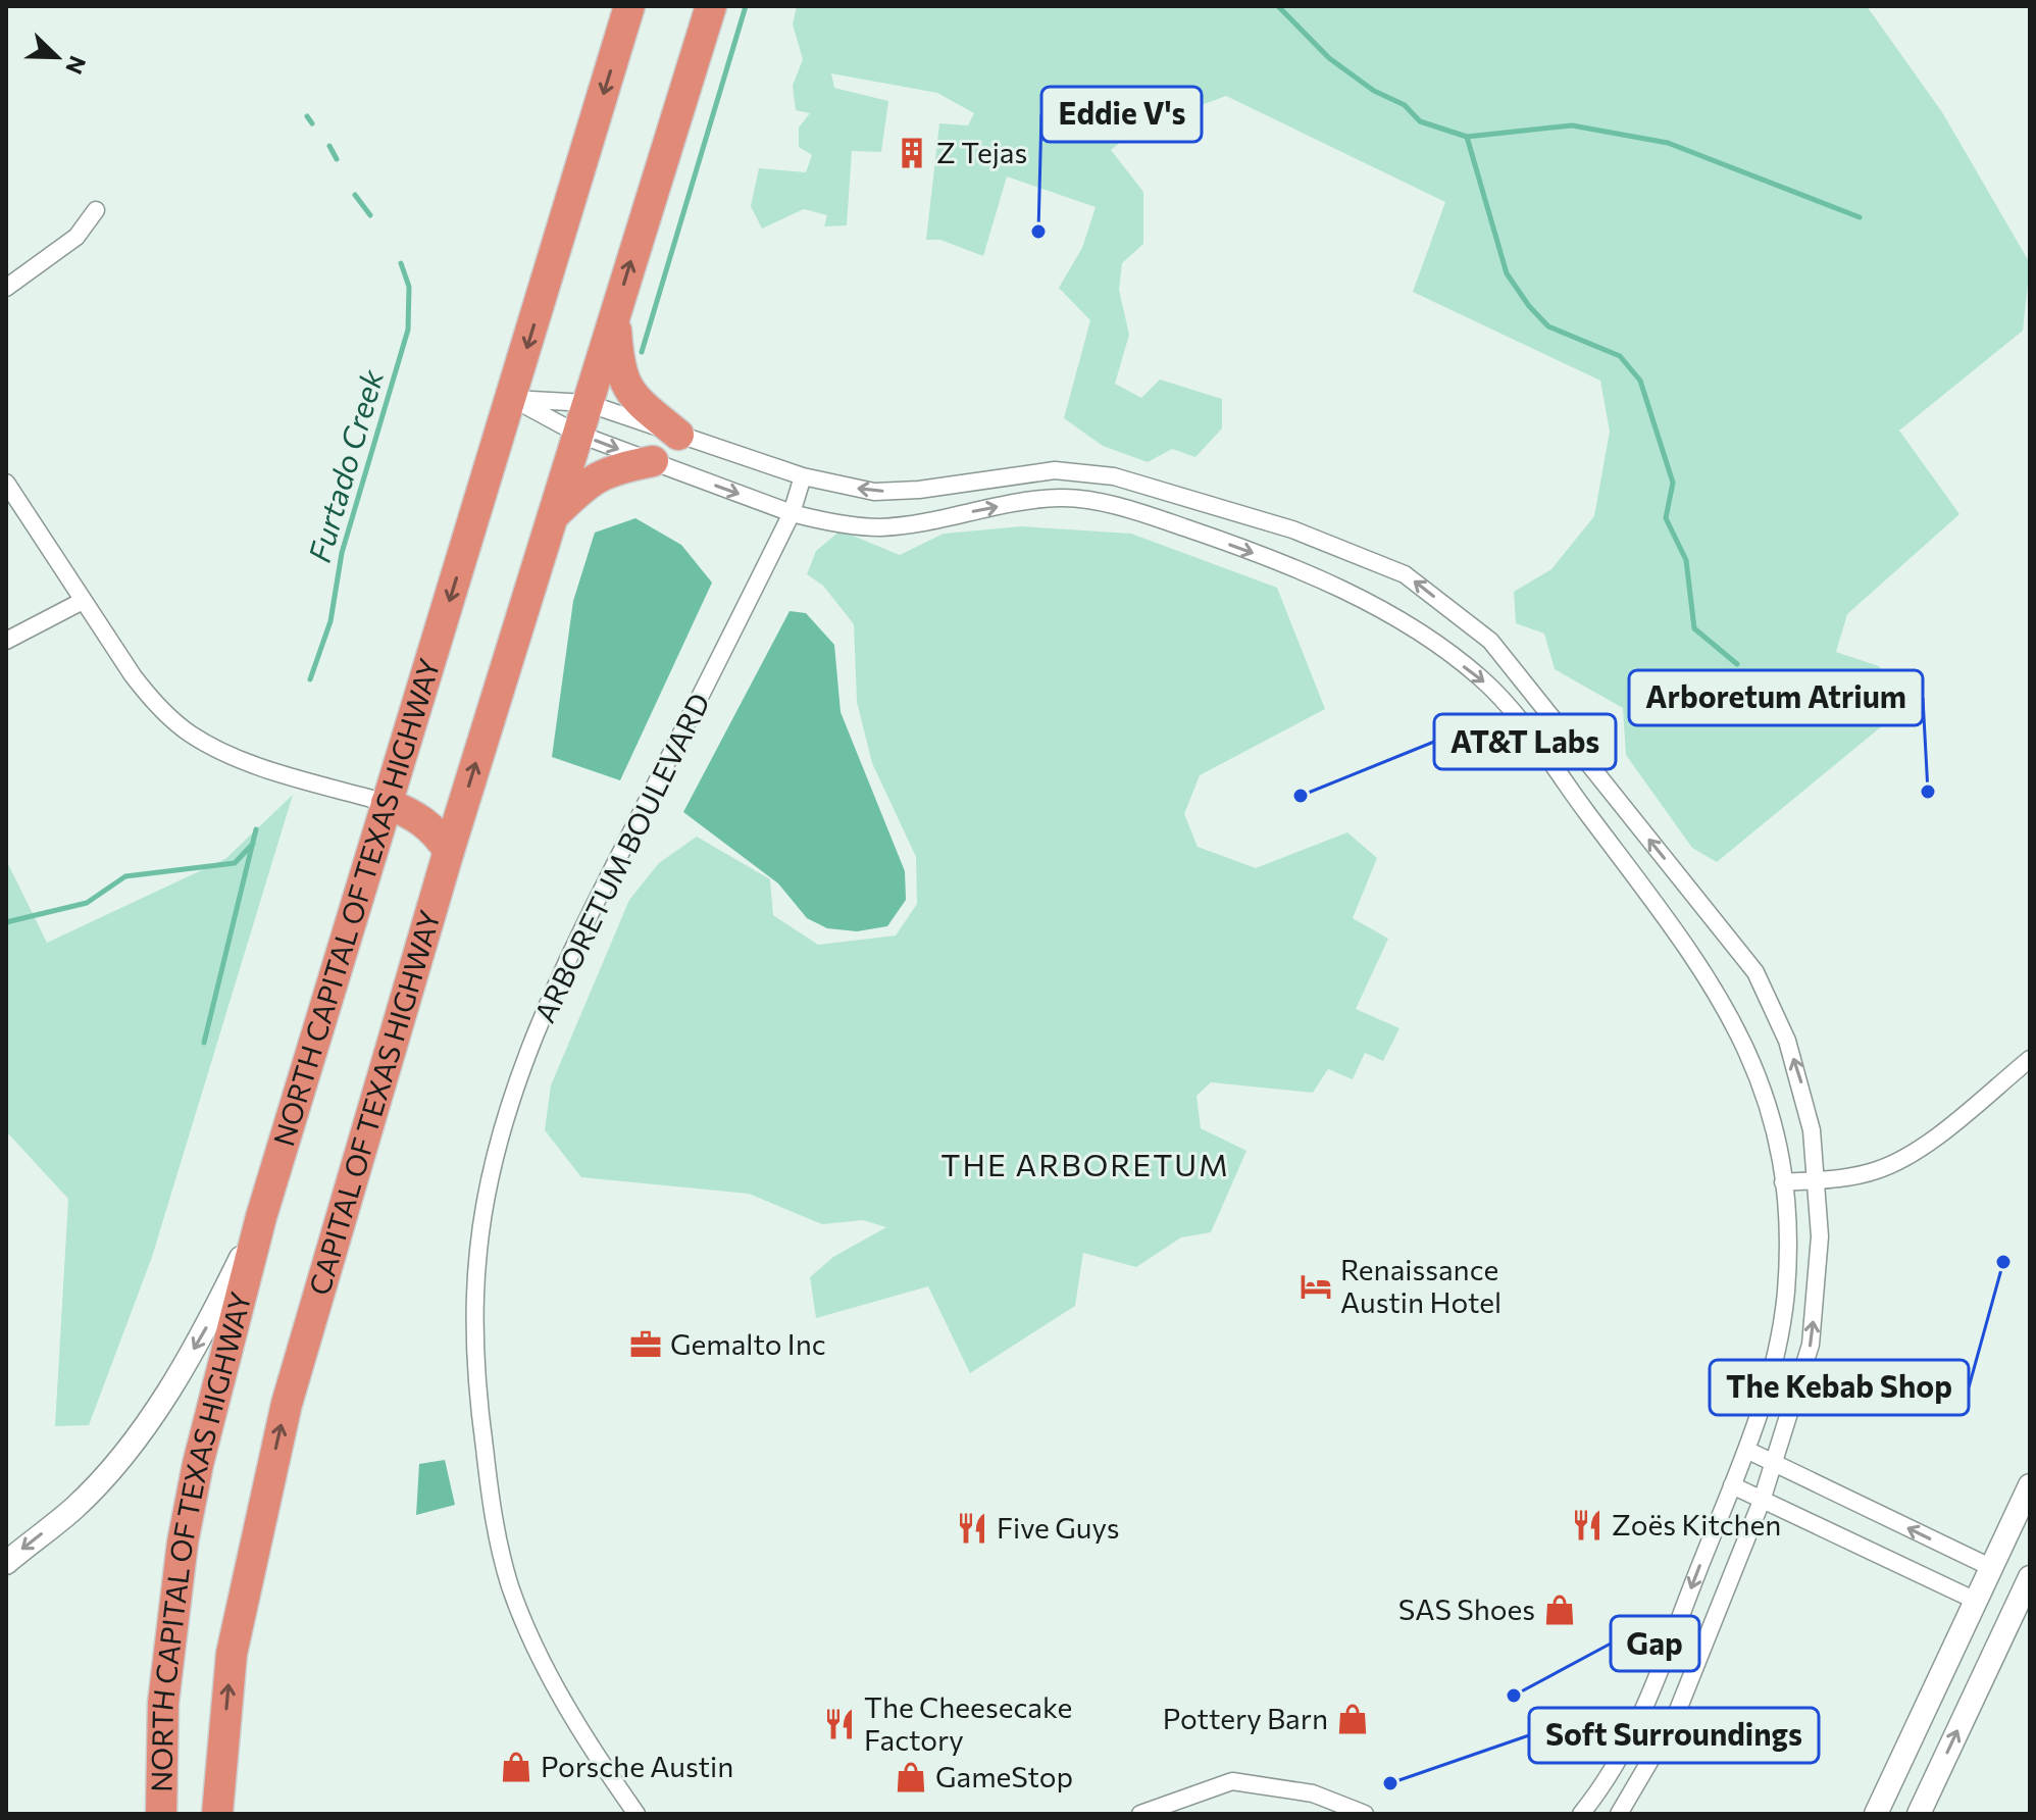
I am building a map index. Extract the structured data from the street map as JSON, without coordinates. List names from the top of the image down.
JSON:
{
  "streets": {
    "highway": ["NORTH CAPITAL OF TEXAS HIGHWAY", "CAPITAL OF TEXAS HIGHWAY"],
    "street": ["ARBORETUM BOULEVARD"]
  },
  "one_way": ["CAPITAL OF TEXAS HIGHWAY"],
  "districts": ["THE ARBORETUM"],
  "water": ["Furtado Creek"],
  "places": {
    "building": ["Z Tejas"],
    "other": [
      "Eddie V's",
      "Arboretum Atrium",
      "AT&T Labs",
      "The Kebab Shop",
      "Gap",
      "Soft Surroundings"
    ],
    "hotel": ["Renaissance Austin Hotel"],
    "office": ["Gemalto Inc"],
    "restaurant": ["Zoës Kitchen", "Five Guys", "The Cheesecake Factory"],
    "shop": [
      "SAS Shoes",
      "Pottery Barn",
      "Porsche Austin",
      "GameStop"
    ]
  },
  "north": "bottom right"
}
